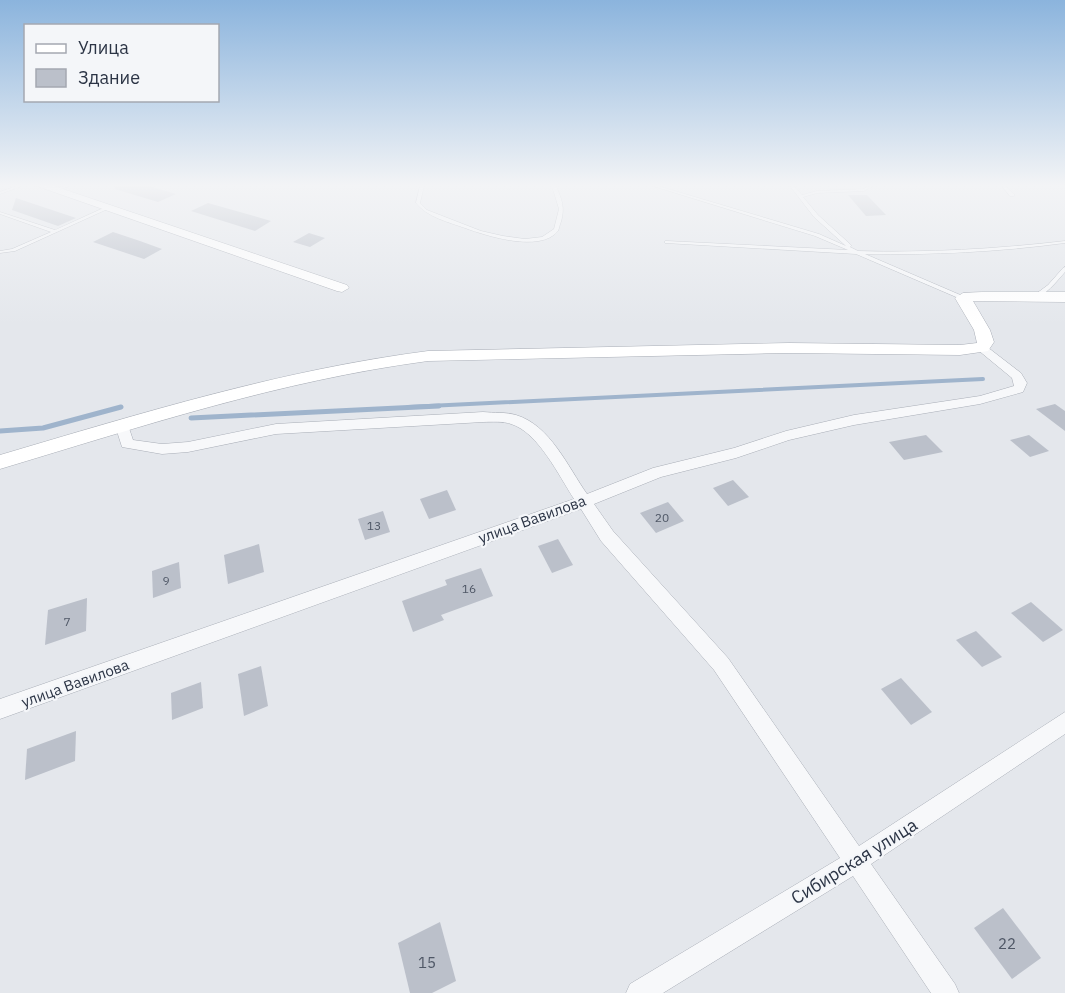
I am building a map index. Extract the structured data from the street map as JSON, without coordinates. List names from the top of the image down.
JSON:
{
  "streets": {
    "street": ["улица Вавилова", "Сибирская улица"]
  },
  "house_numbers": [
    "20",
    "13",
    "9",
    "16",
    "7",
    "22",
    "15"
  ],
  "legend": ["Улица", "Здание"]
}
